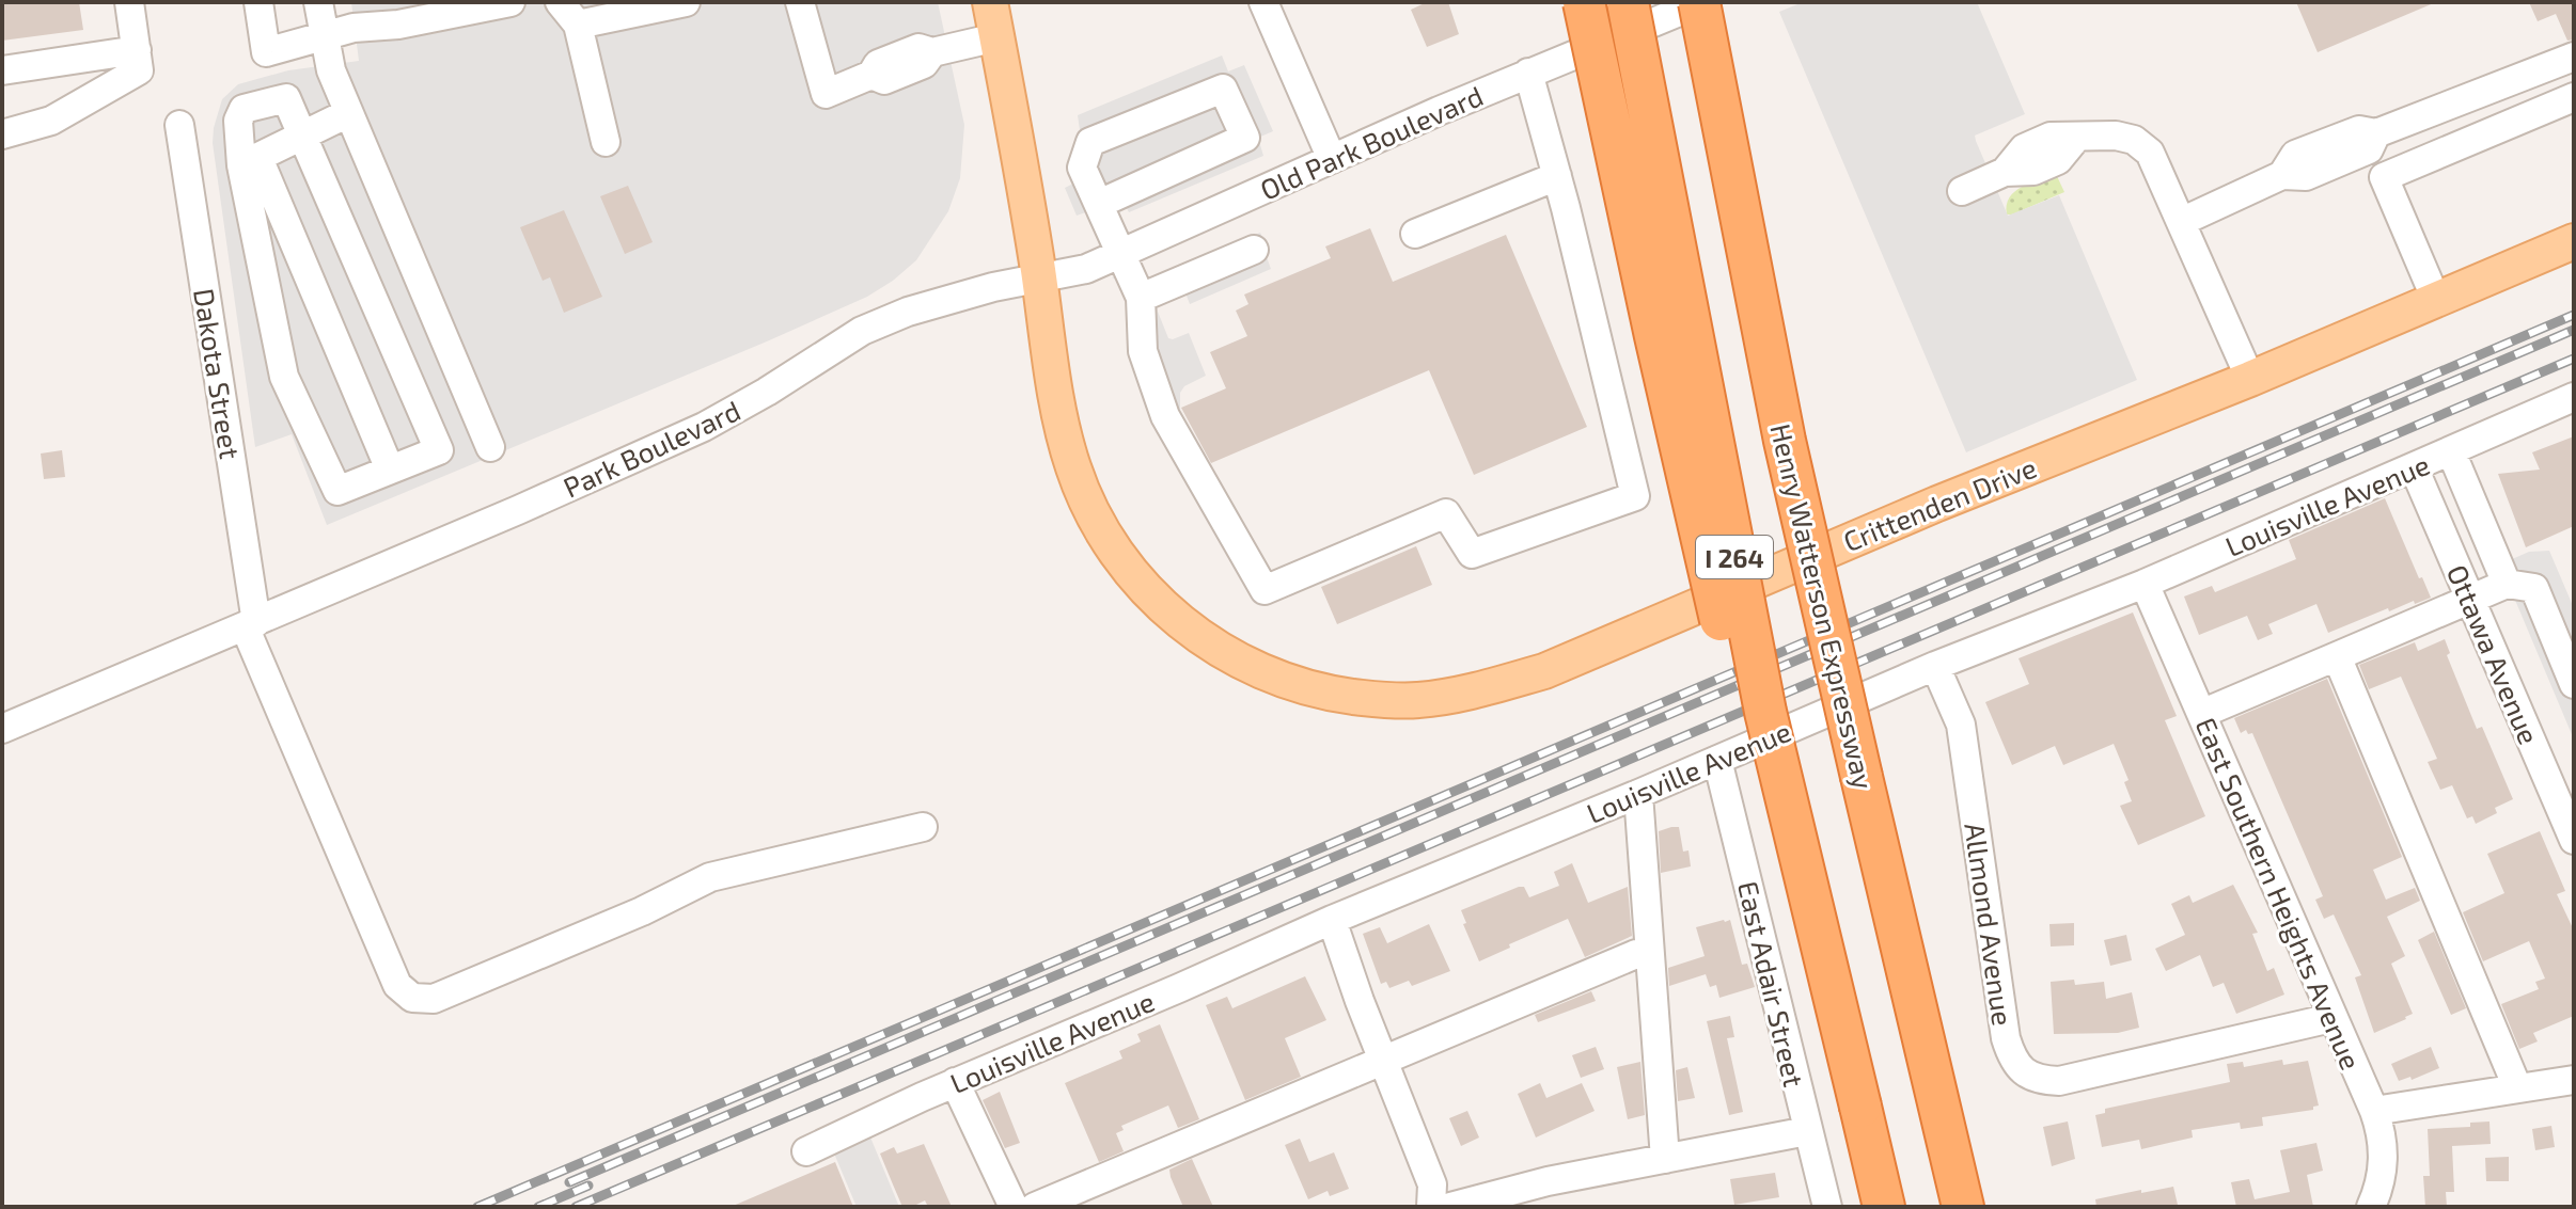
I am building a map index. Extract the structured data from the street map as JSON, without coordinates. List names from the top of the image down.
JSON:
{
  "streets": {
    "highway": ["I 264", "Henry Watterson Expressway"],
    "main road": ["Crittenden Drive"],
    "street": [
      "Old Park Boulevard",
      "Dakota Street",
      "Park Boulevard",
      "Louisville Avenue",
      "Ottawa Avenue",
      "East Southern Heights Avenue",
      "Allmond Avenue",
      "East Adair Street"
    ]
  },
  "crossings": [
    ["Old Park Boulevard", "Park Boulevard"],
    ["Old Park Boulevard", "Crittenden Drive"],
    ["Old Park Boulevard", "Henry Watterson Expressway"],
    ["Dakota Street", "Park Boulevard"],
    ["Park Boulevard", "Crittenden Drive"],
    ["Louisville Avenue", "Ottawa Avenue"],
    ["Louisville Avenue", "East Southern Heights Avenue"],
    ["Louisville Avenue", "Allmond Avenue"],
    ["Louisville Avenue", "East Adair Street"],
    ["East Southern Heights Avenue", "Allmond Avenue"]
  ]
}
